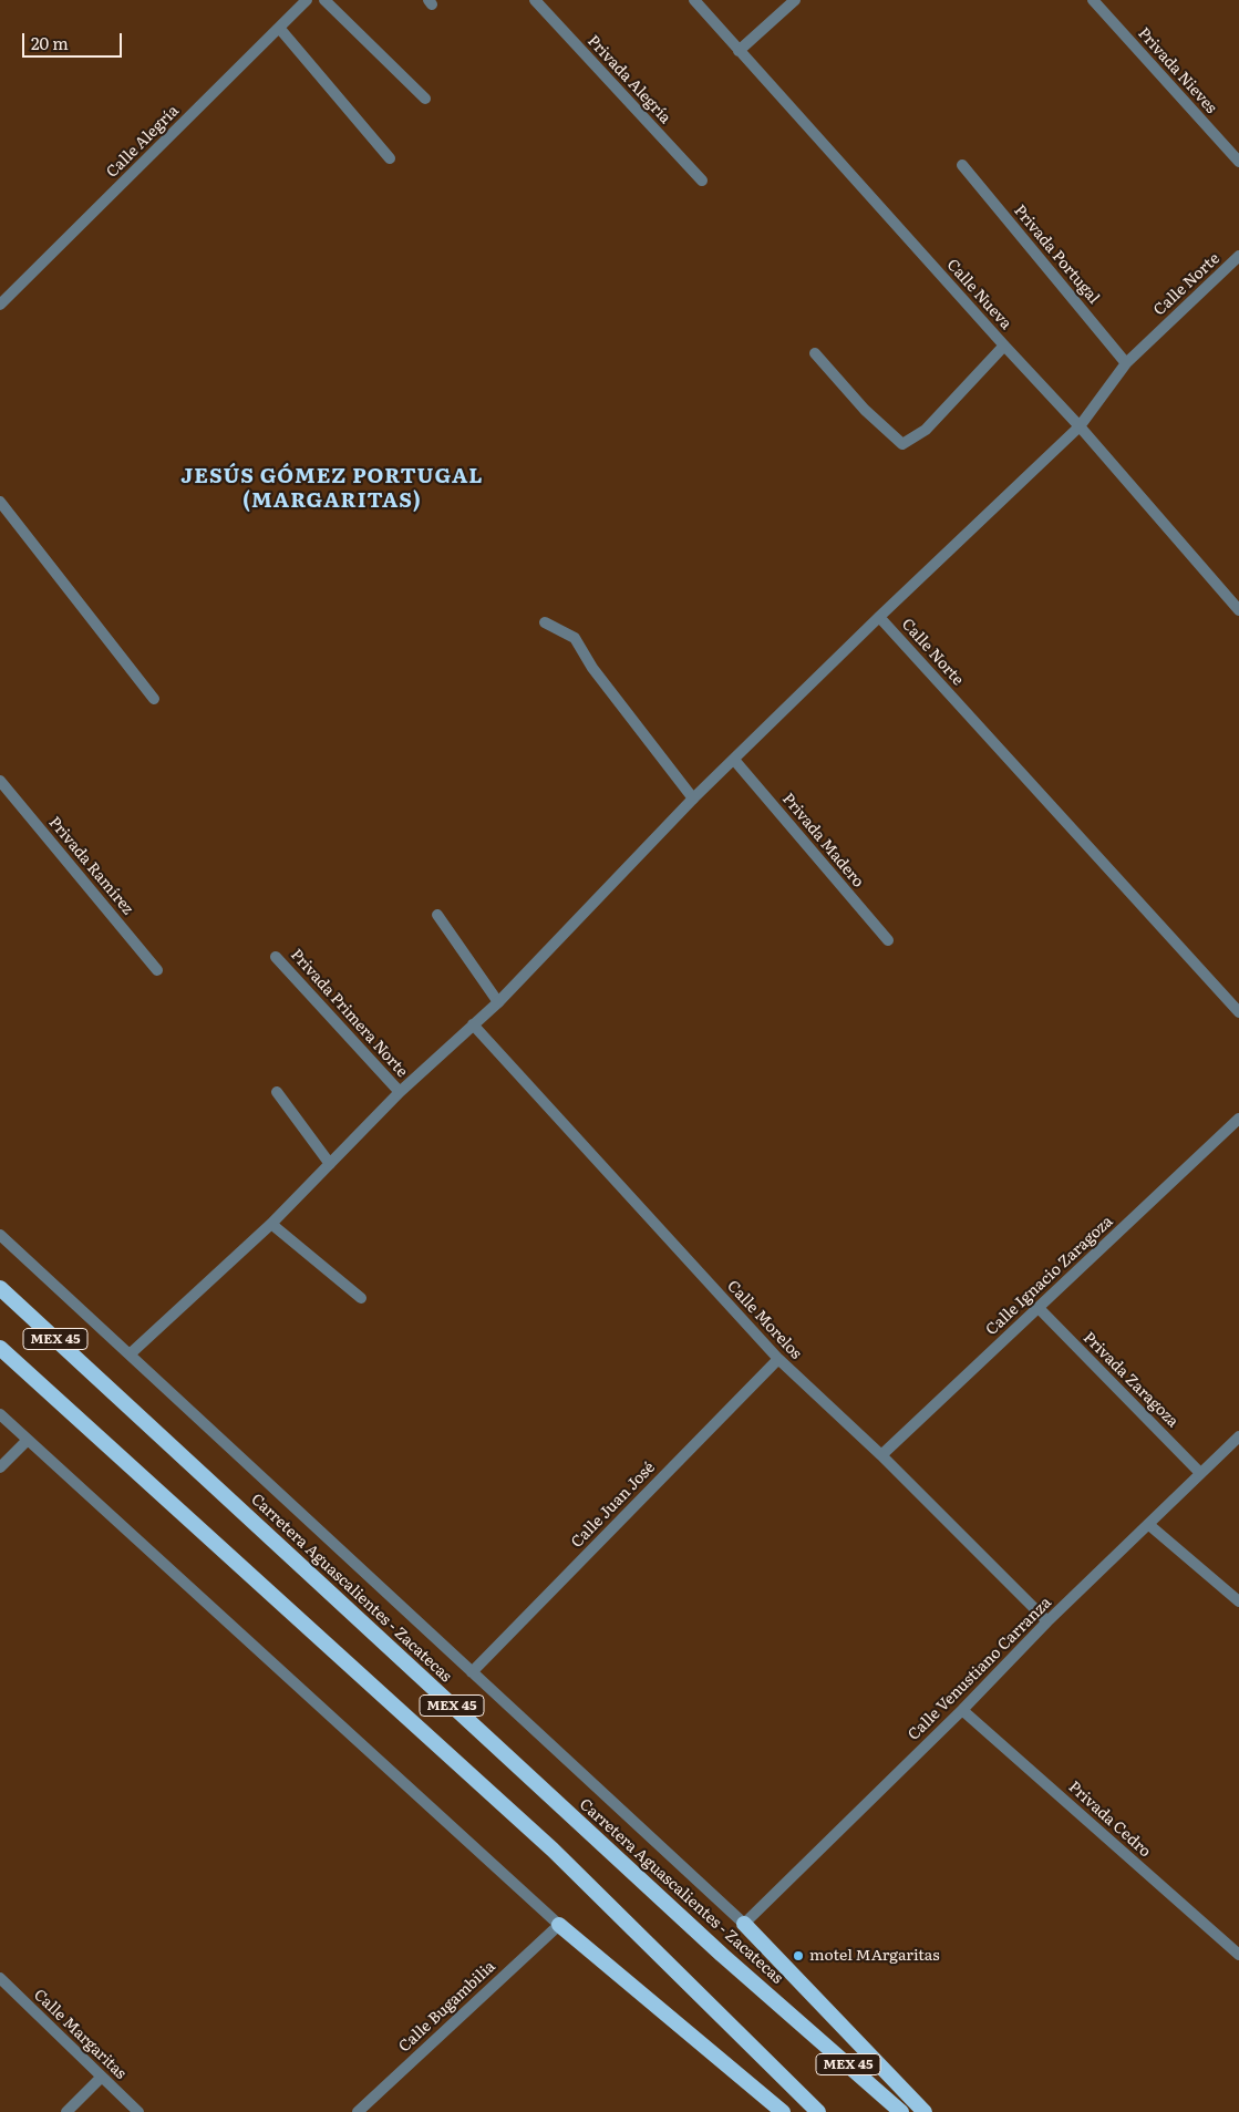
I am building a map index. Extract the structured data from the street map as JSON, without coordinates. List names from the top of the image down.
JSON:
{
  "streets": {
    "highway": ["MEX 45", "Carretera Aguascalientes - Zacatecas"],
    "street": [
      "Privada Nieves",
      "Privada Alegría",
      "Calle Alegría",
      "Privada Portugal",
      "Calle Norte",
      "Calle Nueva",
      "Privada Madero",
      "Privada Ramírez",
      "Privada Primera Norte",
      "Calle Ignacio Zaragoza",
      "Calle Morelos",
      "Privada Zaragoza",
      "Calle Juan José",
      "Calle Venustiano Carranza",
      "Privada Cedro",
      "Calle Bugambilia",
      "Calle Margaritas"
    ]
  },
  "crossings": [
    ["Privada Portugal", "Calle Norte"],
    ["Calle Norte", "Calle Nueva"],
    ["Calle Ignacio Zaragoza", "Calle Morelos"],
    ["Calle Ignacio Zaragoza", "Privada Zaragoza"],
    ["Calle Morelos", "Calle Juan José"],
    ["Calle Morelos", "Calle Venustiano Carranza"],
    ["Privada Zaragoza", "Calle Venustiano Carranza"],
    ["Calle Venustiano Carranza", "Privada Cedro"]
  ],
  "districts": ["JESÚS GÓMEZ PORTUGAL (MARGARITAS)"],
  "places": ["motel MArgaritas"],
  "scale_bar": "20 m"
}
